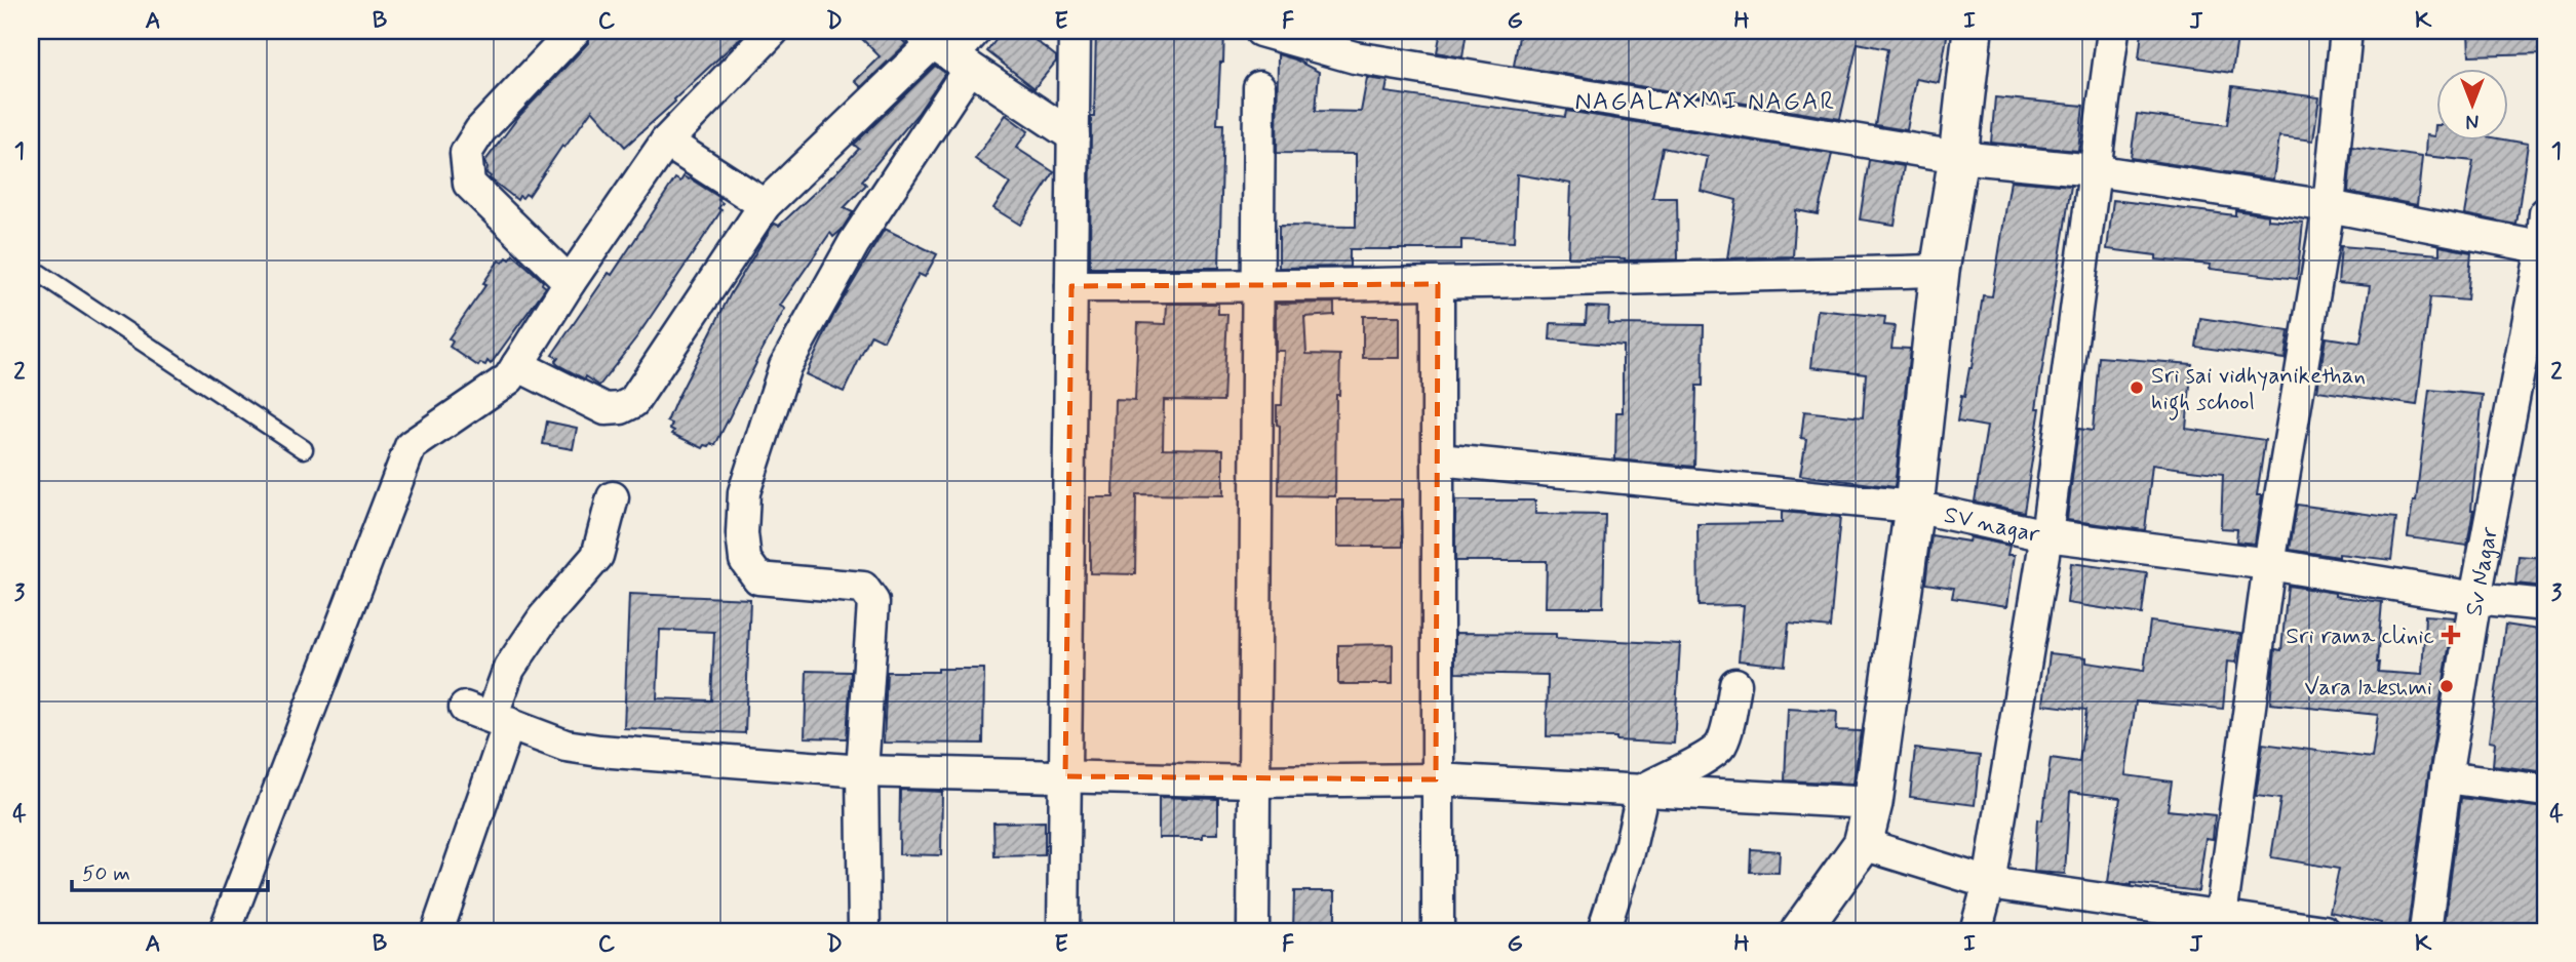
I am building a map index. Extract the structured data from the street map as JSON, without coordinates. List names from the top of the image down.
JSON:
{
  "streets": {
    "street": ["SV nagar", "Sv Nagar"]
  },
  "crossings": [
    ["SV nagar", "Sv Nagar"]
  ],
  "districts": ["NAGALAXMI NAGAR"],
  "places": {
    "other": ["Sri sai vidhyanikethan high school", "Vara lakshmi"],
    "health": ["Sri rama clinic"]
  },
  "scale_bar": "50 m",
  "north": "bottom",
  "grid": {
    "columns": [
      "A",
      "B",
      "C",
      "D",
      "E",
      "F",
      "G",
      "H",
      "I",
      "J",
      "K"
    ],
    "rows": [
      "1",
      "2",
      "3",
      "4"
    ]
  }
}
